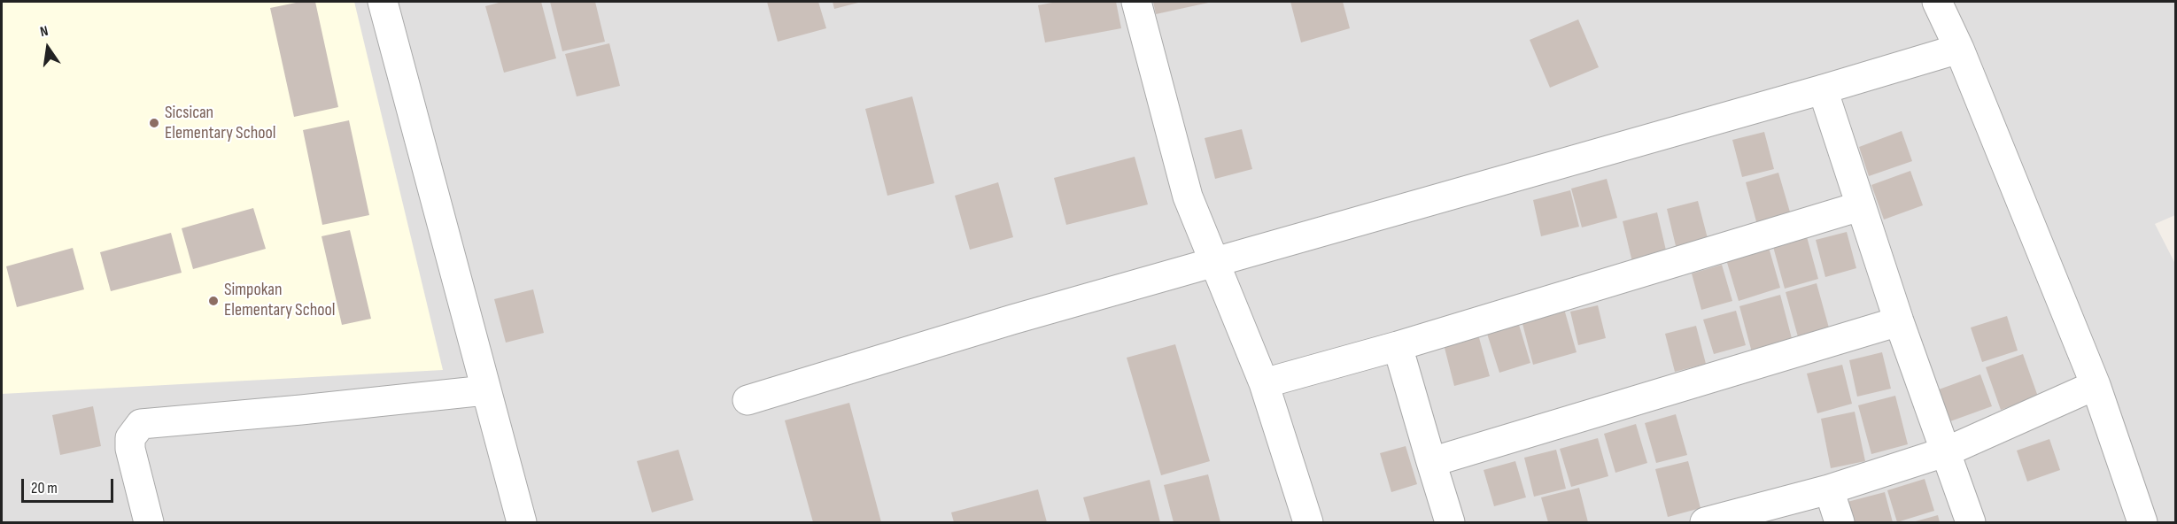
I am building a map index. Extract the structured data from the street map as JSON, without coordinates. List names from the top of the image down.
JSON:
{
  "places": ["Sicsican Elementary School", "Simpokan Elementary School"],
  "scale_bar": "20 m",
  "north": "top"
}
